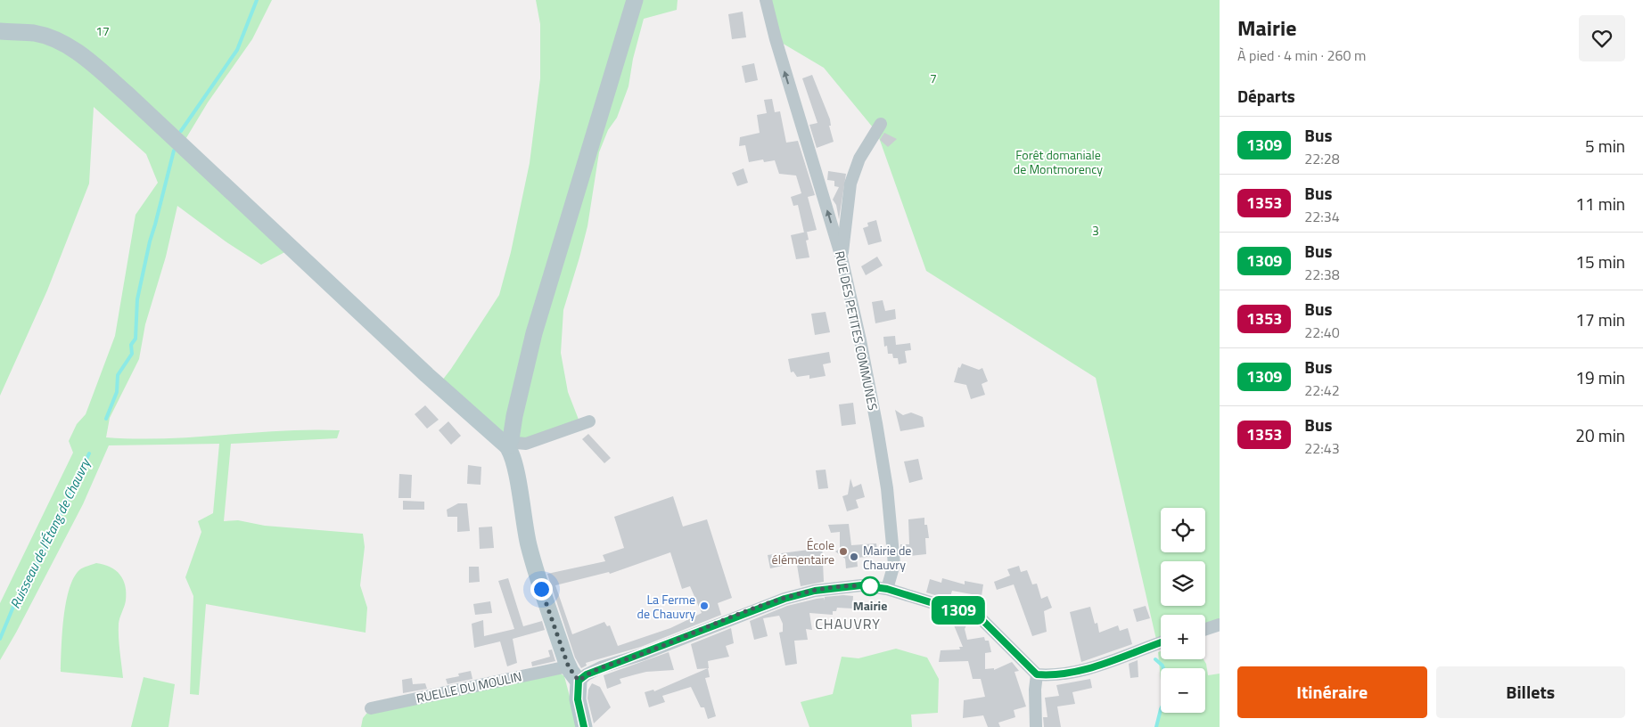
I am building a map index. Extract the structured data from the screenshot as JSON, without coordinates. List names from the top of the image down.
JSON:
{
  "streets": {
    "street": ["RUE DES PETITES COMMUNES", "RUELLE DU MOULIN"]
  },
  "one_way": ["RUE DES PETITES COMMUNES"],
  "districts": ["CHAUVRY"],
  "water": ["Ruisseau de l'Étang de Chauvry"],
  "parks": [
    "17",
    "7",
    "Forêt domaniale de Montmorency",
    "3"
  ],
  "places": [
    "École élémentaire",
    "Mairie de Chauvry",
    "Mairie",
    "La Ferme de Chauvry"
  ],
  "lines": ["bus line 1309"],
  "page": {
    "on_map": "1309",
    "heading": [
      ["Mairie", "À pied · 4 min · 260 m"],
      "Départs"
    ],
    "list": [
      {
        "mark": "1309",
        "name": "Bus",
        "note": "22:28",
        "value": "5 min"
      },
      {
        "mark": "1353",
        "name": "Bus",
        "note": "22:34",
        "value": "11 min"
      },
      {
        "mark": "1309",
        "name": "Bus",
        "note": "22:38",
        "value": "15 min"
      },
      {
        "mark": "1353",
        "name": "Bus",
        "note": "22:40",
        "value": "17 min"
      },
      {
        "mark": "1309",
        "name": "Bus",
        "note": "22:42",
        "value": "19 min"
      },
      {
        "mark": "1353",
        "name": "Bus",
        "note": "22:43",
        "value": "20 min"
      }
    ],
    "map_buttons": ["+", "−"],
    "buttons": ["Itinéraire", "Billets"]
  }
}
